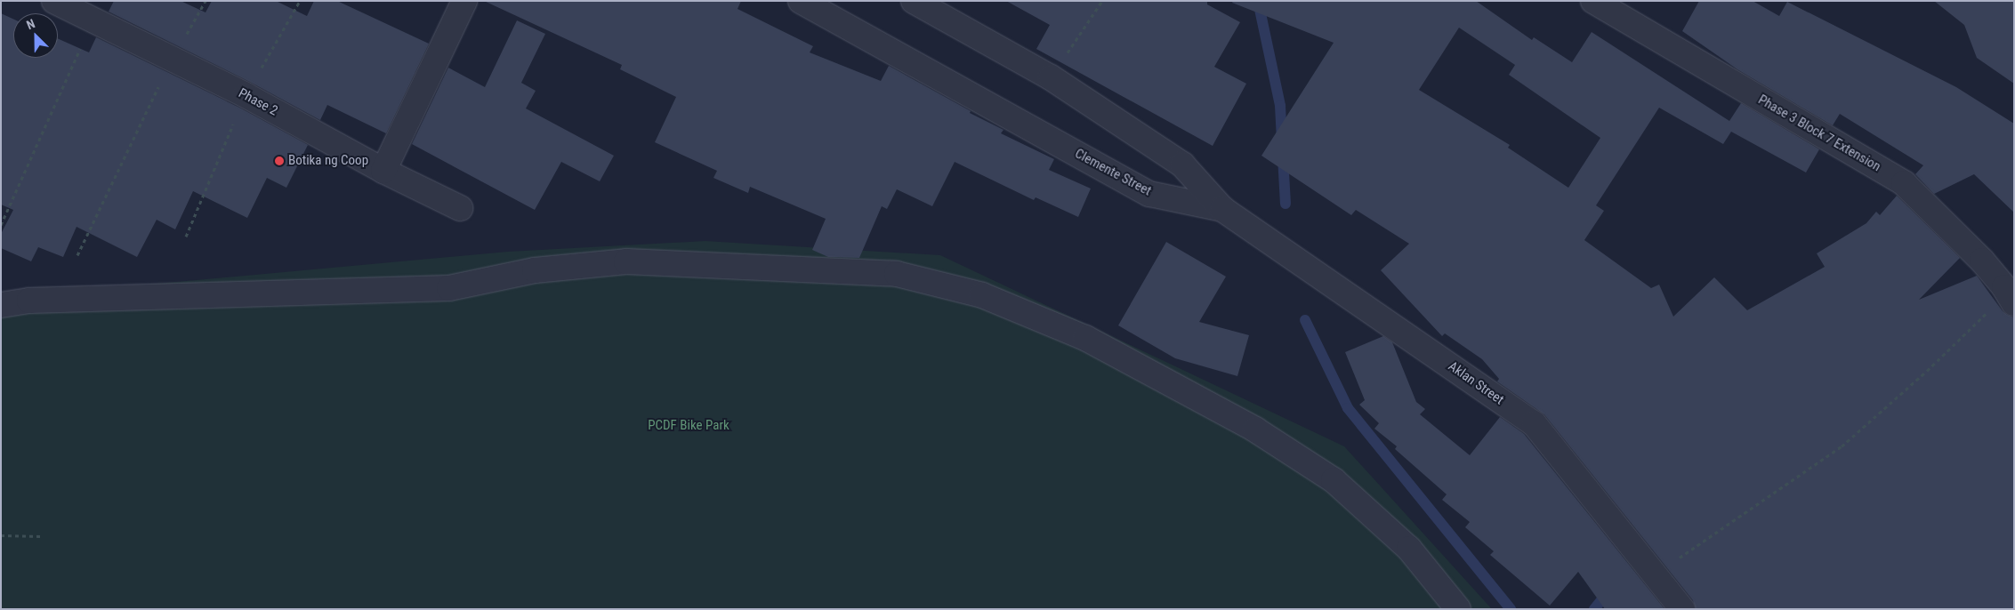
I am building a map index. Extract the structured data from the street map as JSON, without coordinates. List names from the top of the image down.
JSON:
{
  "streets": {
    "street": [
      "Phase 2",
      "Phase 3 Block 7 Extension",
      "Clemente Street",
      "Aklan Street"
    ]
  },
  "crossings": [
    ["Clemente Street", "Aklan Street"]
  ],
  "parks": ["PCDF Bike Park"],
  "places": ["Botika ng Coop"],
  "north": "top left"
}
